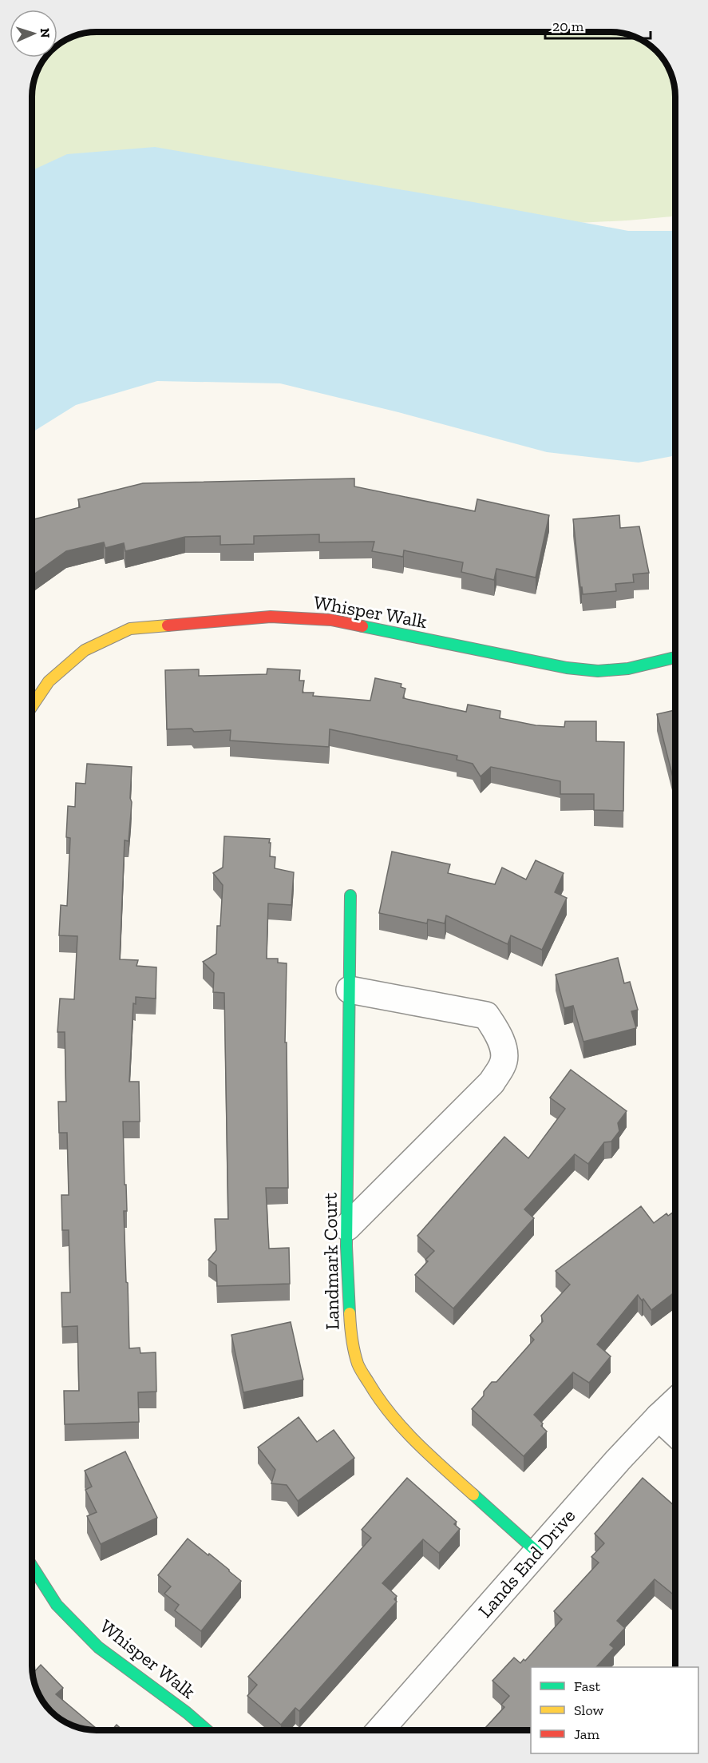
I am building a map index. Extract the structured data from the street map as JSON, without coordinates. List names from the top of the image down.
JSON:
{
  "streets": {
    "street": ["Whisper Walk", "Landmark Court", "Lands End Drive"]
  },
  "crossings": [
    ["Landmark Court", "Lands End Drive"]
  ],
  "legend": ["Fast", "Slow", "Jam"],
  "scale_bar": "20 m",
  "north": "right"
}
